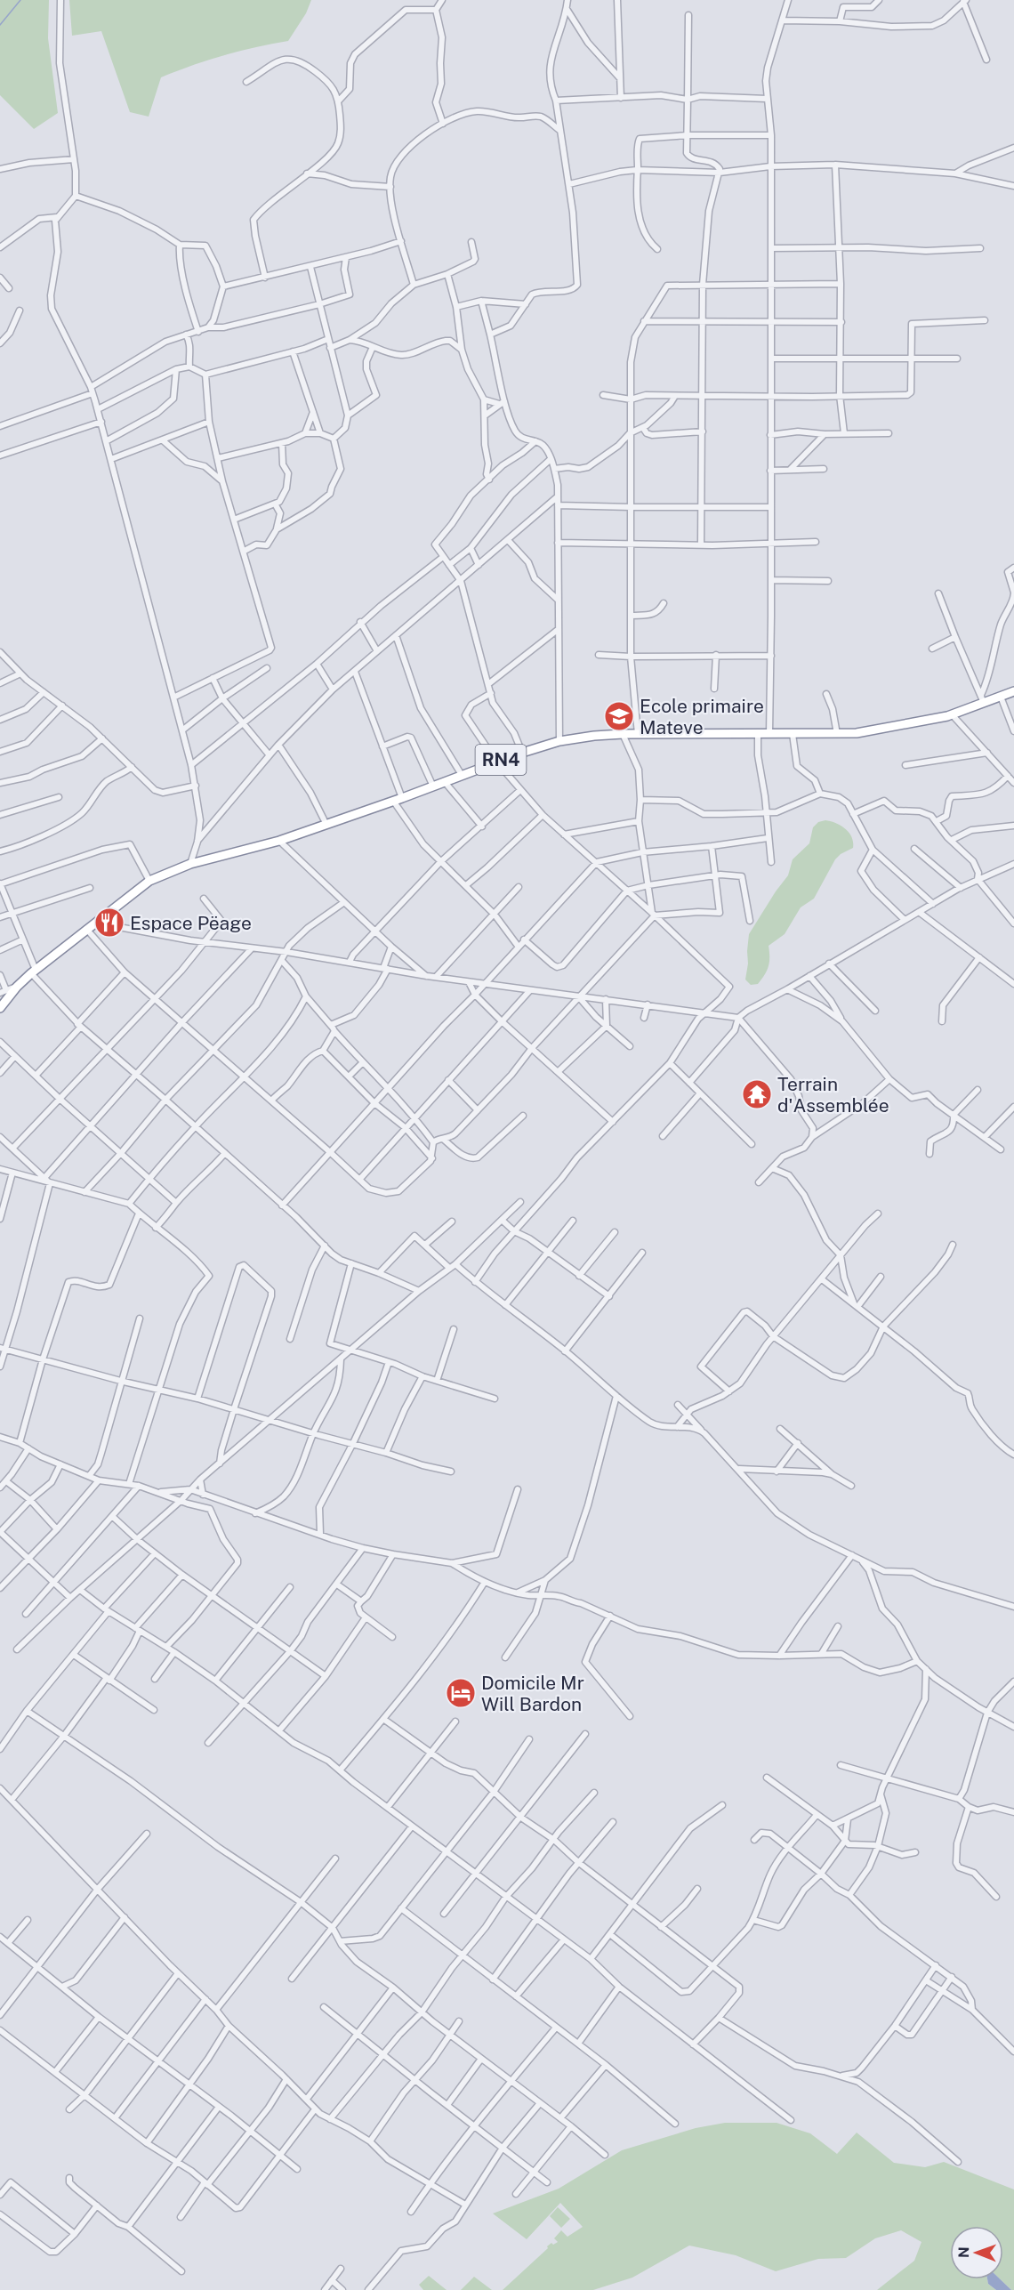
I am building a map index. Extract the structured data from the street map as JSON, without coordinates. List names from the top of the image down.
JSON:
{
  "streets": {
    "highway": ["RN4"]
  },
  "places": {
    "school or university": ["Ecole primaire Mateve"],
    "restaurant": ["Espace Pëage"],
    "temple": ["Terrain d'Assemblée"],
    "hotel": ["Domicile Mr Will Bardon"]
  },
  "north": "left"
}
